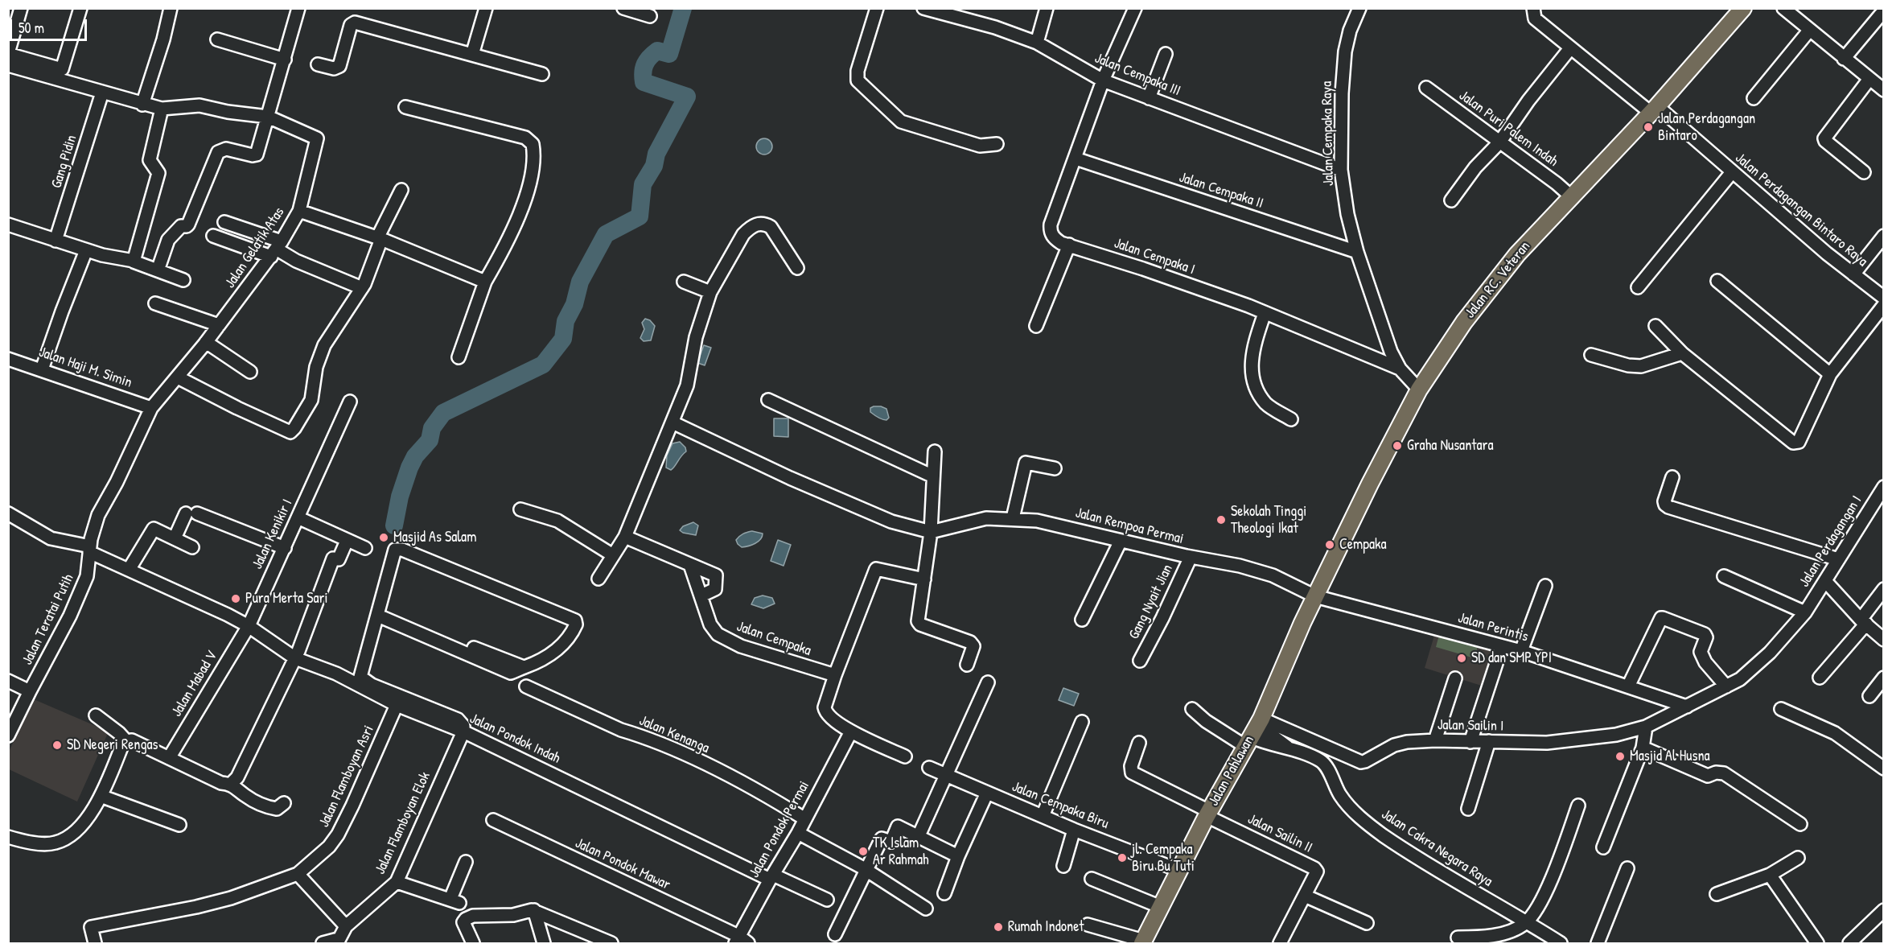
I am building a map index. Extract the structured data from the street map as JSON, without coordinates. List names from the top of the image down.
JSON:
{
  "streets": {
    "main road": ["Jalan RC. Veteran", "Jalan Pahlawan"],
    "street": [
      "Jalan Cempaka III",
      "Jalan Puri Palem Indah",
      "Jalan Cempaka Raya",
      "Gang Pidin",
      "Jalan Cempaka II",
      "Jalan Perdagangan Bintaro Raya",
      "Jalan Gelatik Atas",
      "Jalan Cempaka I",
      "Jalan Haji M. Simin",
      "Jalan Rempoa Permai",
      "Jalan Kenikir I",
      "Jalan Perdagangan I",
      "Gang Nyait Jian",
      "Jalan Teratai Putih",
      "Jalan Perintis",
      "Jalan Cempaka",
      "Jalan Mabad V",
      "Jalan Sailin I",
      "Jalan Kenanga",
      "Jalan Pondok Indah",
      "Jalan Flamboyan Asri",
      "Jalan Cempaka Biru",
      "Jalan Flamboyan Elok",
      "Jalan Pondok Permai",
      "Jalan Sailin II",
      "Jalan Cakra Negara Raya",
      "Jalan Pondok Mawar"
    ]
  },
  "crossings": [
    ["Jalan Cempaka III", "Jalan Cempaka Raya"],
    ["Jalan Cempaka III", "Jalan Cempaka I"],
    ["Jalan Puri Palem Indah", "Jalan RC. Veteran"],
    ["Jalan Cempaka Raya", "Jalan Cempaka II"],
    ["Jalan Cempaka Raya", "Jalan Cempaka I"],
    ["Jalan Cempaka Raya", "Jalan RC. Veteran"],
    ["Gang Pidin", "Jalan Gelatik Atas"],
    ["Jalan Cempaka II", "Jalan Cempaka I"],
    ["Jalan Perdagangan Bintaro Raya", "Jalan RC. Veteran"],
    ["Jalan Gelatik Atas", "Jalan Haji M. Simin"],
    ["Jalan Gelatik Atas", "Jalan Teratai Putih"],
    ["Jalan RC. Veteran", "Jalan Rempoa Permai"],
    ["Jalan RC. Veteran", "Jalan Perintis"],
    ["Jalan RC. Veteran", "Jalan Pahlawan"],
    ["Jalan Haji M. Simin", "Jalan Teratai Putih"],
    ["Jalan Rempoa Permai", "Gang Nyait Jian"],
    ["Jalan Rempoa Permai", "Jalan Perintis"],
    ["Jalan Rempoa Permai", "Jalan Pahlawan"],
    ["Jalan Kenikir I", "Jalan Mabad V"],
    ["Jalan Perdagangan I", "Jalan Perintis"],
    ["Jalan Perdagangan I", "Jalan Sailin I"],
    ["Jalan Perintis", "Jalan Sailin I"],
    ["Jalan Perintis", "Jalan Pahlawan"],
    ["Jalan Sailin I", "Jalan Pahlawan"],
    ["Jalan Sailin I", "Jalan Cakra Negara Raya"],
    ["Jalan Kenanga", "Jalan Pondok Permai"],
    ["Jalan Pondok Indah", "Jalan Flamboyan Elok"],
    ["Jalan Pondok Indah", "Jalan Pondok Permai"],
    ["Jalan Pahlawan", "Jalan Cempaka Biru"],
    ["Jalan Pahlawan", "Jalan Sailin II"],
    ["Jalan Pahlawan", "Jalan Cakra Negara Raya"],
    ["Jalan Pondok Permai", "Jalan Pondok Mawar"]
  ],
  "places": [
    "Jalan Perdagangan Bintaro",
    "Graha Nusantara",
    "Sekolah Tinggi Theologi Ikat",
    "Masjid As Salam",
    "Cempaka",
    "Pura Merta Sari",
    "SD dan SMP YPI",
    "SD Negeri Rengas",
    "Masjid Al Husna",
    "TK Islam Ar Rahmah",
    "jl. Cempaka Biru Bu Tuti",
    "Rumah Indonet"
  ],
  "scale_bar": "50 m"
}
